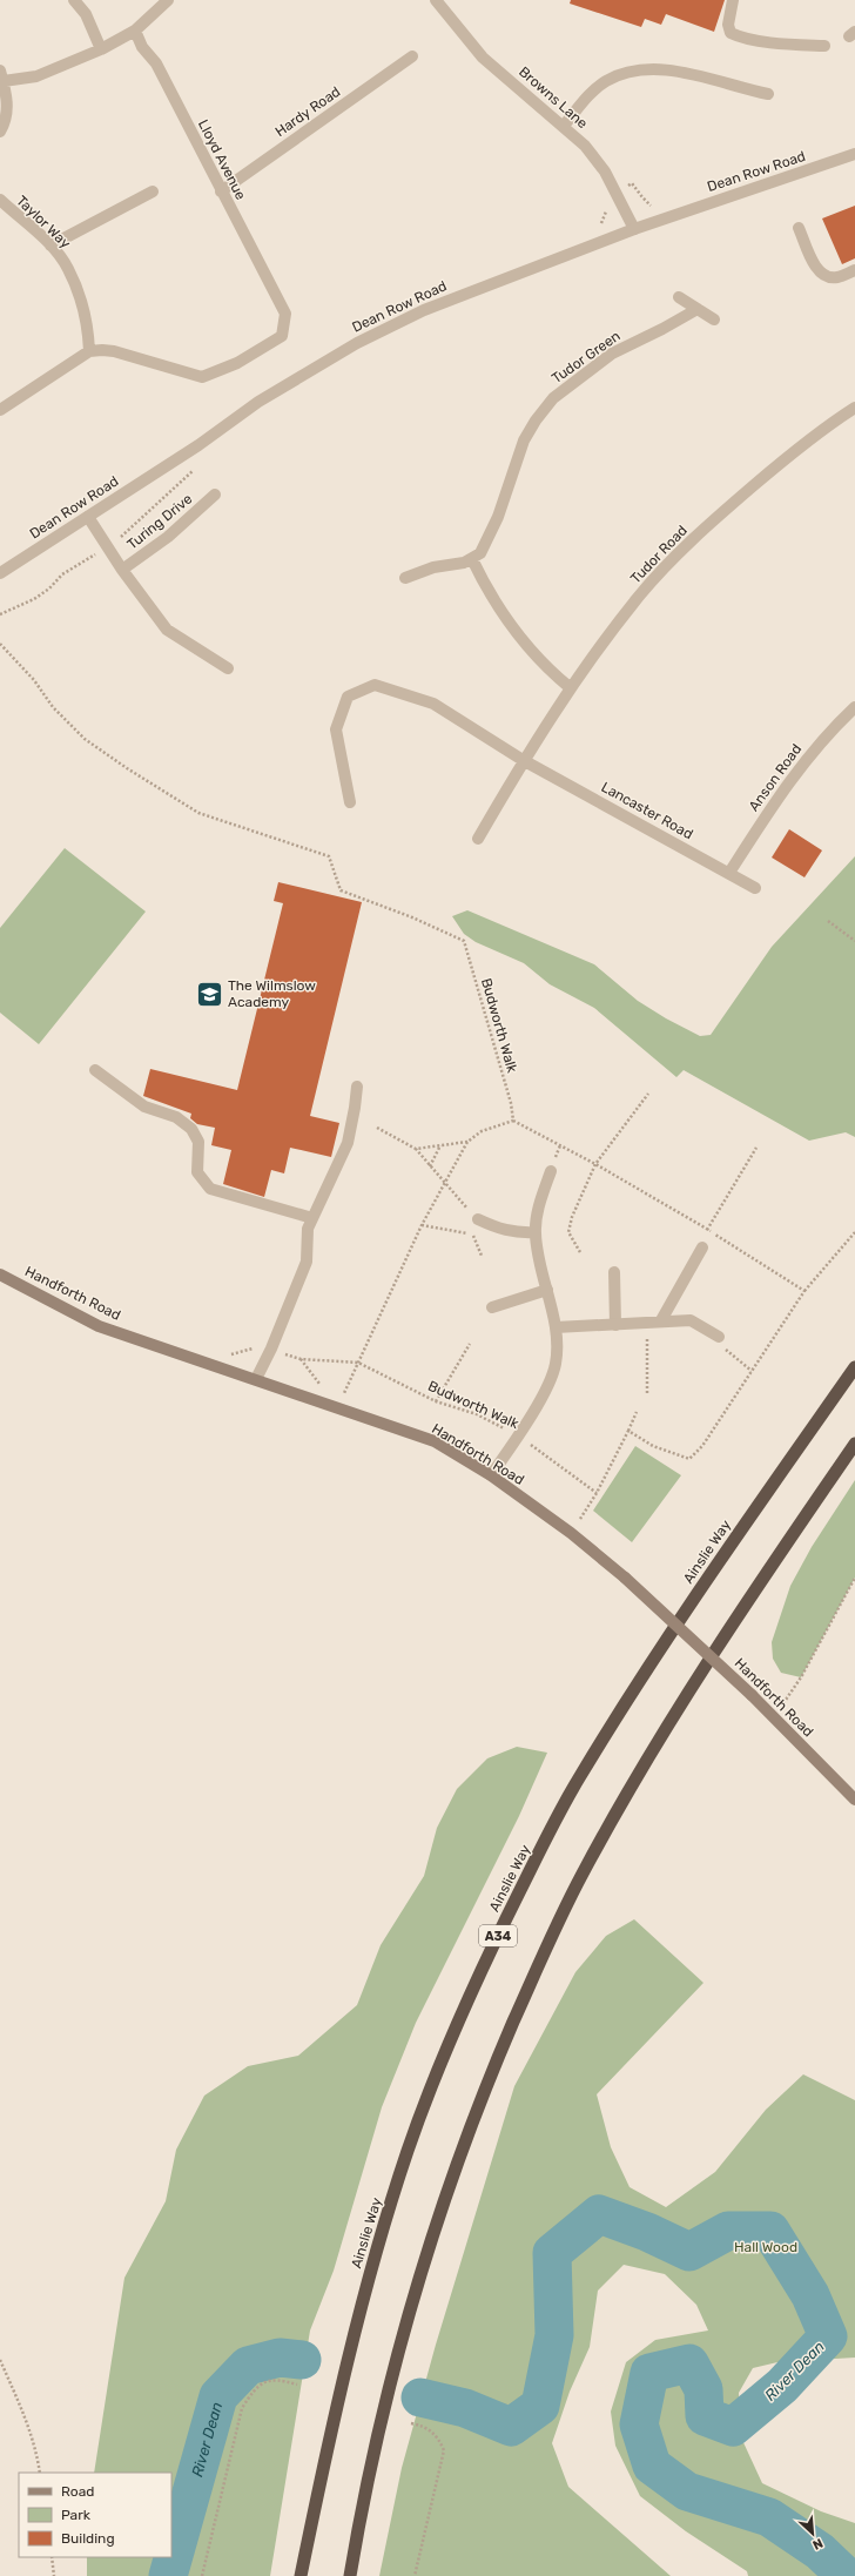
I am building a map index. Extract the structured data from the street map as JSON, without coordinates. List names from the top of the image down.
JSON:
{
  "streets": {
    "highway": ["Ainslie Way", "A34"],
    "main road": ["Handforth Road"],
    "street": [
      "Browns Lane",
      "Hardy Road",
      "Lloyd Avenue",
      "Dean Row Road",
      "Taylor Way",
      "Tudor Green",
      "Turing Drive",
      "Tudor Road",
      "Anson Road",
      "Lancaster Road"
    ],
    "path": ["Budworth Walk"]
  },
  "crossings": [
    ["Browns Lane", "Dean Row Road"],
    ["Hardy Road", "Lloyd Avenue"],
    ["Lloyd Avenue", "Taylor Way"],
    ["Dean Row Road", "Turing Drive"],
    ["Tudor Road", "Lancaster Road"],
    ["Anson Road", "Lancaster Road"],
    ["Budworth Walk", "Handforth Road"]
  ],
  "water": ["River Dean"],
  "parks": ["Hall Wood"],
  "places": {
    "school or university": ["The Wilmslow Academy"]
  },
  "legend": ["Road", "Park", "Building"],
  "north": "bottom right"
}
